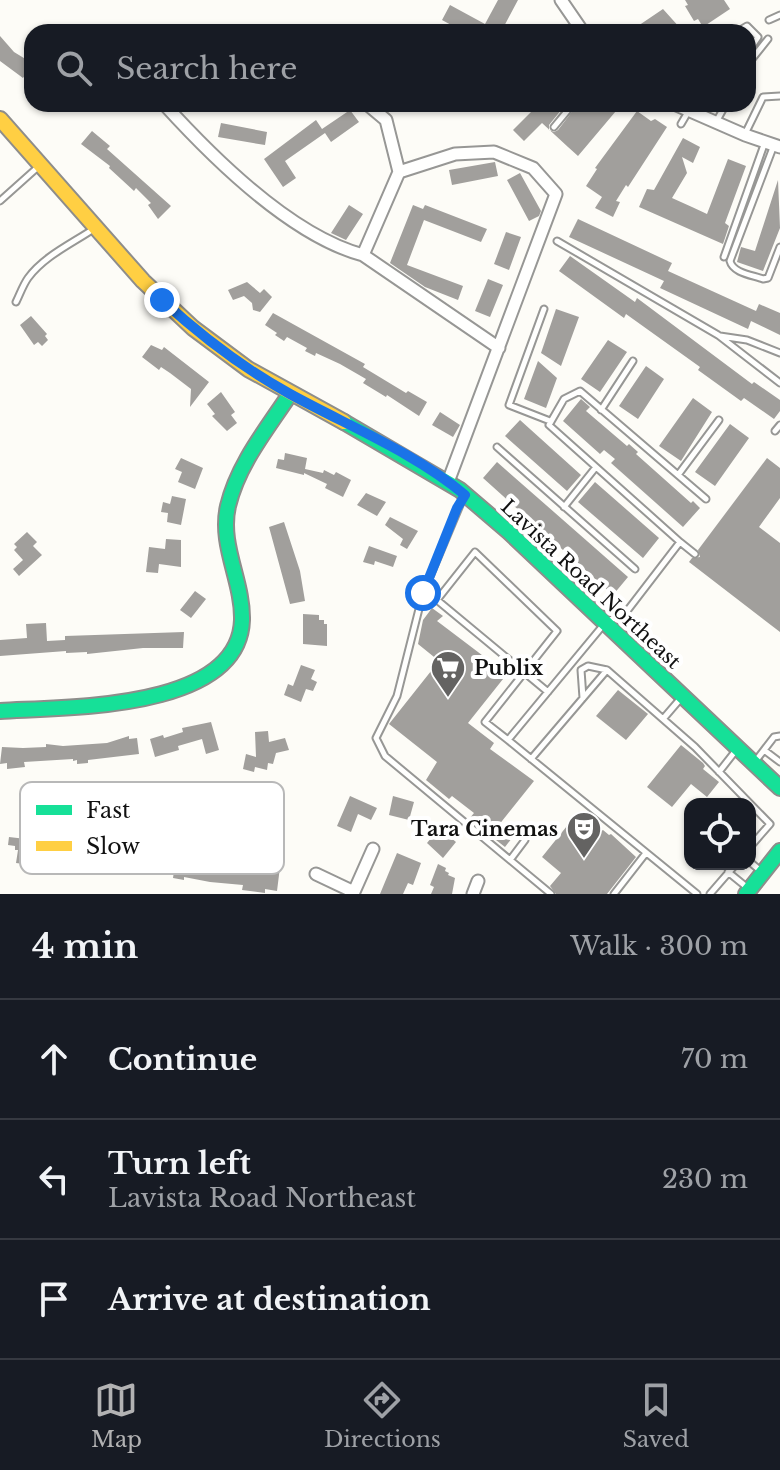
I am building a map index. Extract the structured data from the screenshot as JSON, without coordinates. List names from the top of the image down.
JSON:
{
  "streets": {
    "main road": ["Lavista Road Northeast"]
  },
  "places": {
    "supermarket": ["Publix"],
    "theatre": ["Tara Cinemas"]
  },
  "legend": ["Fast", "Slow"],
  "page": {
    "search": "Search here",
    "heading": ["4 min", "Walk · 300 m"],
    "list": [
      ["Continue", "70 m"],
      ["Turn left", "Lavista Road Northeast", "230 m"],
      "Arrive at destination"
    ],
    "nav": ["Map", "Directions", "Saved"]
  }
}
